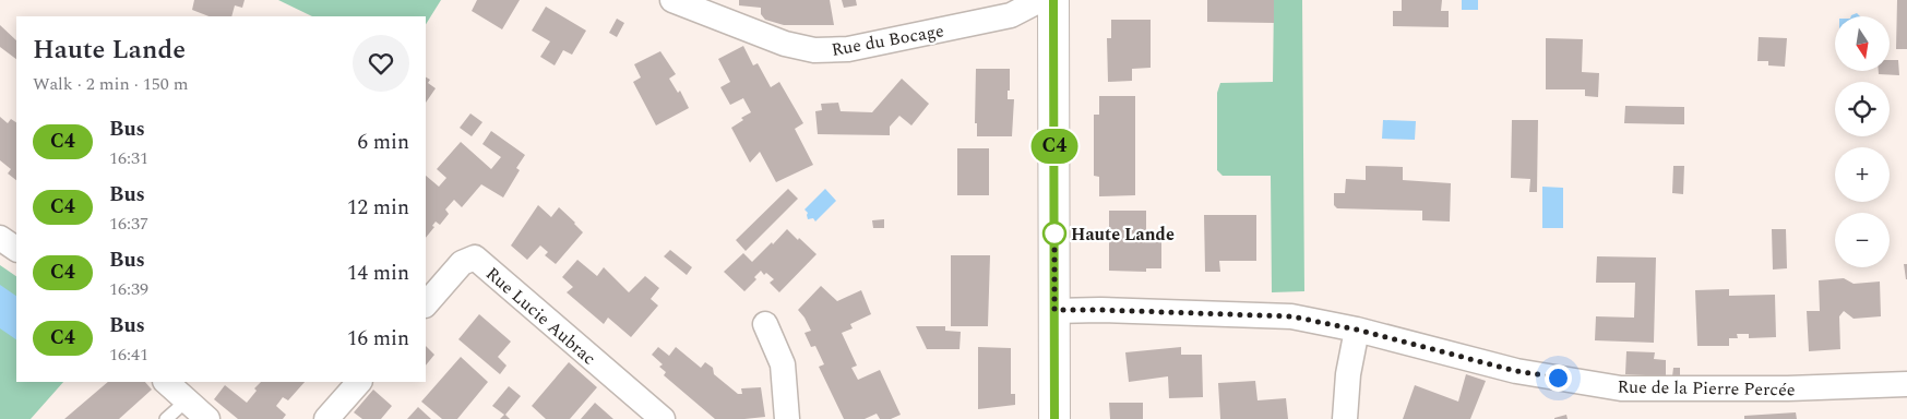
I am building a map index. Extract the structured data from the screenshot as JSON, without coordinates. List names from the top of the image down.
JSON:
{
  "streets": {
    "street": ["Rue du Bocage", "Rue Lucie Aubrac", "Rue de la Pierre Percée"]
  },
  "places": ["Haute Lande"],
  "lines": ["bus line C4"],
  "north": "bottom",
  "page": {
    "on_map": "C4",
    "map_buttons": ["+", "−"],
    "heading": ["Haute Lande", "Walk · 2 min · 150 m"],
    "list": [
      {
        "mark": "C4",
        "name": "Bus",
        "note": "16:31",
        "value": "6 min"
      },
      {
        "mark": "C4",
        "name": "Bus",
        "note": "16:37",
        "value": "12 min"
      },
      {
        "mark": "C4",
        "name": "Bus",
        "note": "16:39",
        "value": "14 min"
      },
      {
        "mark": "C4",
        "name": "Bus",
        "note": "16:41",
        "value": "16 min"
      }
    ]
  }
}
